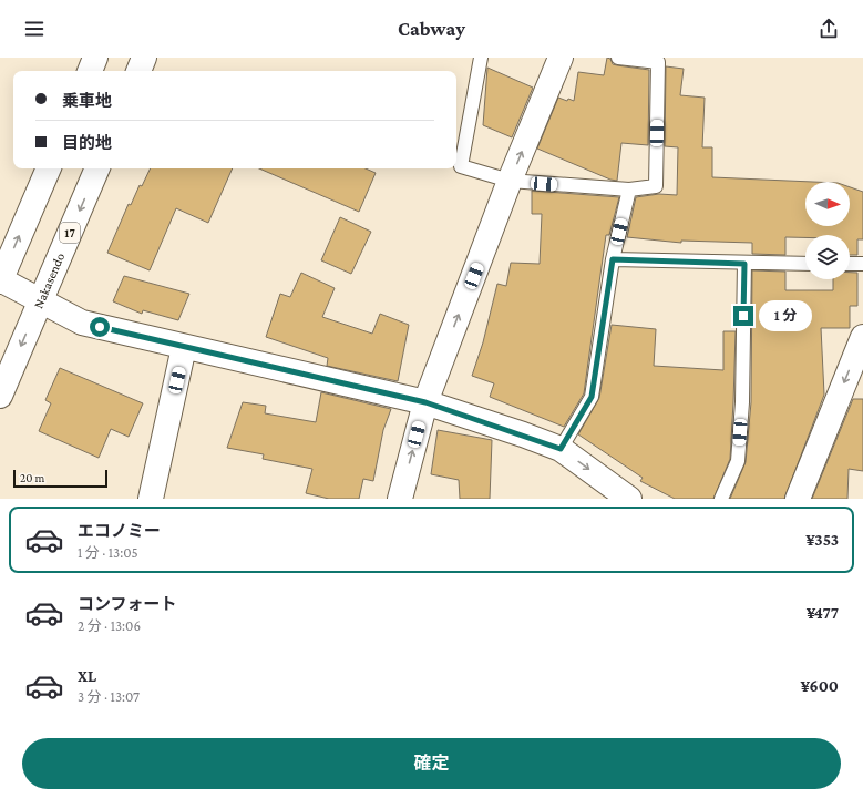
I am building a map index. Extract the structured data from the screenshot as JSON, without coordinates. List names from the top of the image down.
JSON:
{
  "streets": {
    "main road": ["17", "Nakasendo"]
  },
  "scale_bar": "20 m",
  "north": "right",
  "page": {
    "header": "Cabway",
    "banner": ["乗車地", "目的地"],
    "bubble": "1 分",
    "scale": "20 m",
    "list": [
      {
        "name": "エコノミー",
        "note": "1 分 · 13:05",
        "value": "¥353"
      },
      {
        "name": "コンフォート",
        "note": "2 分 · 13:06",
        "value": "¥477"
      },
      {
        "name": "XL",
        "note": "3 分 · 13:07",
        "value": "¥600"
      }
    ],
    "buttons": "確定"
  }
}
